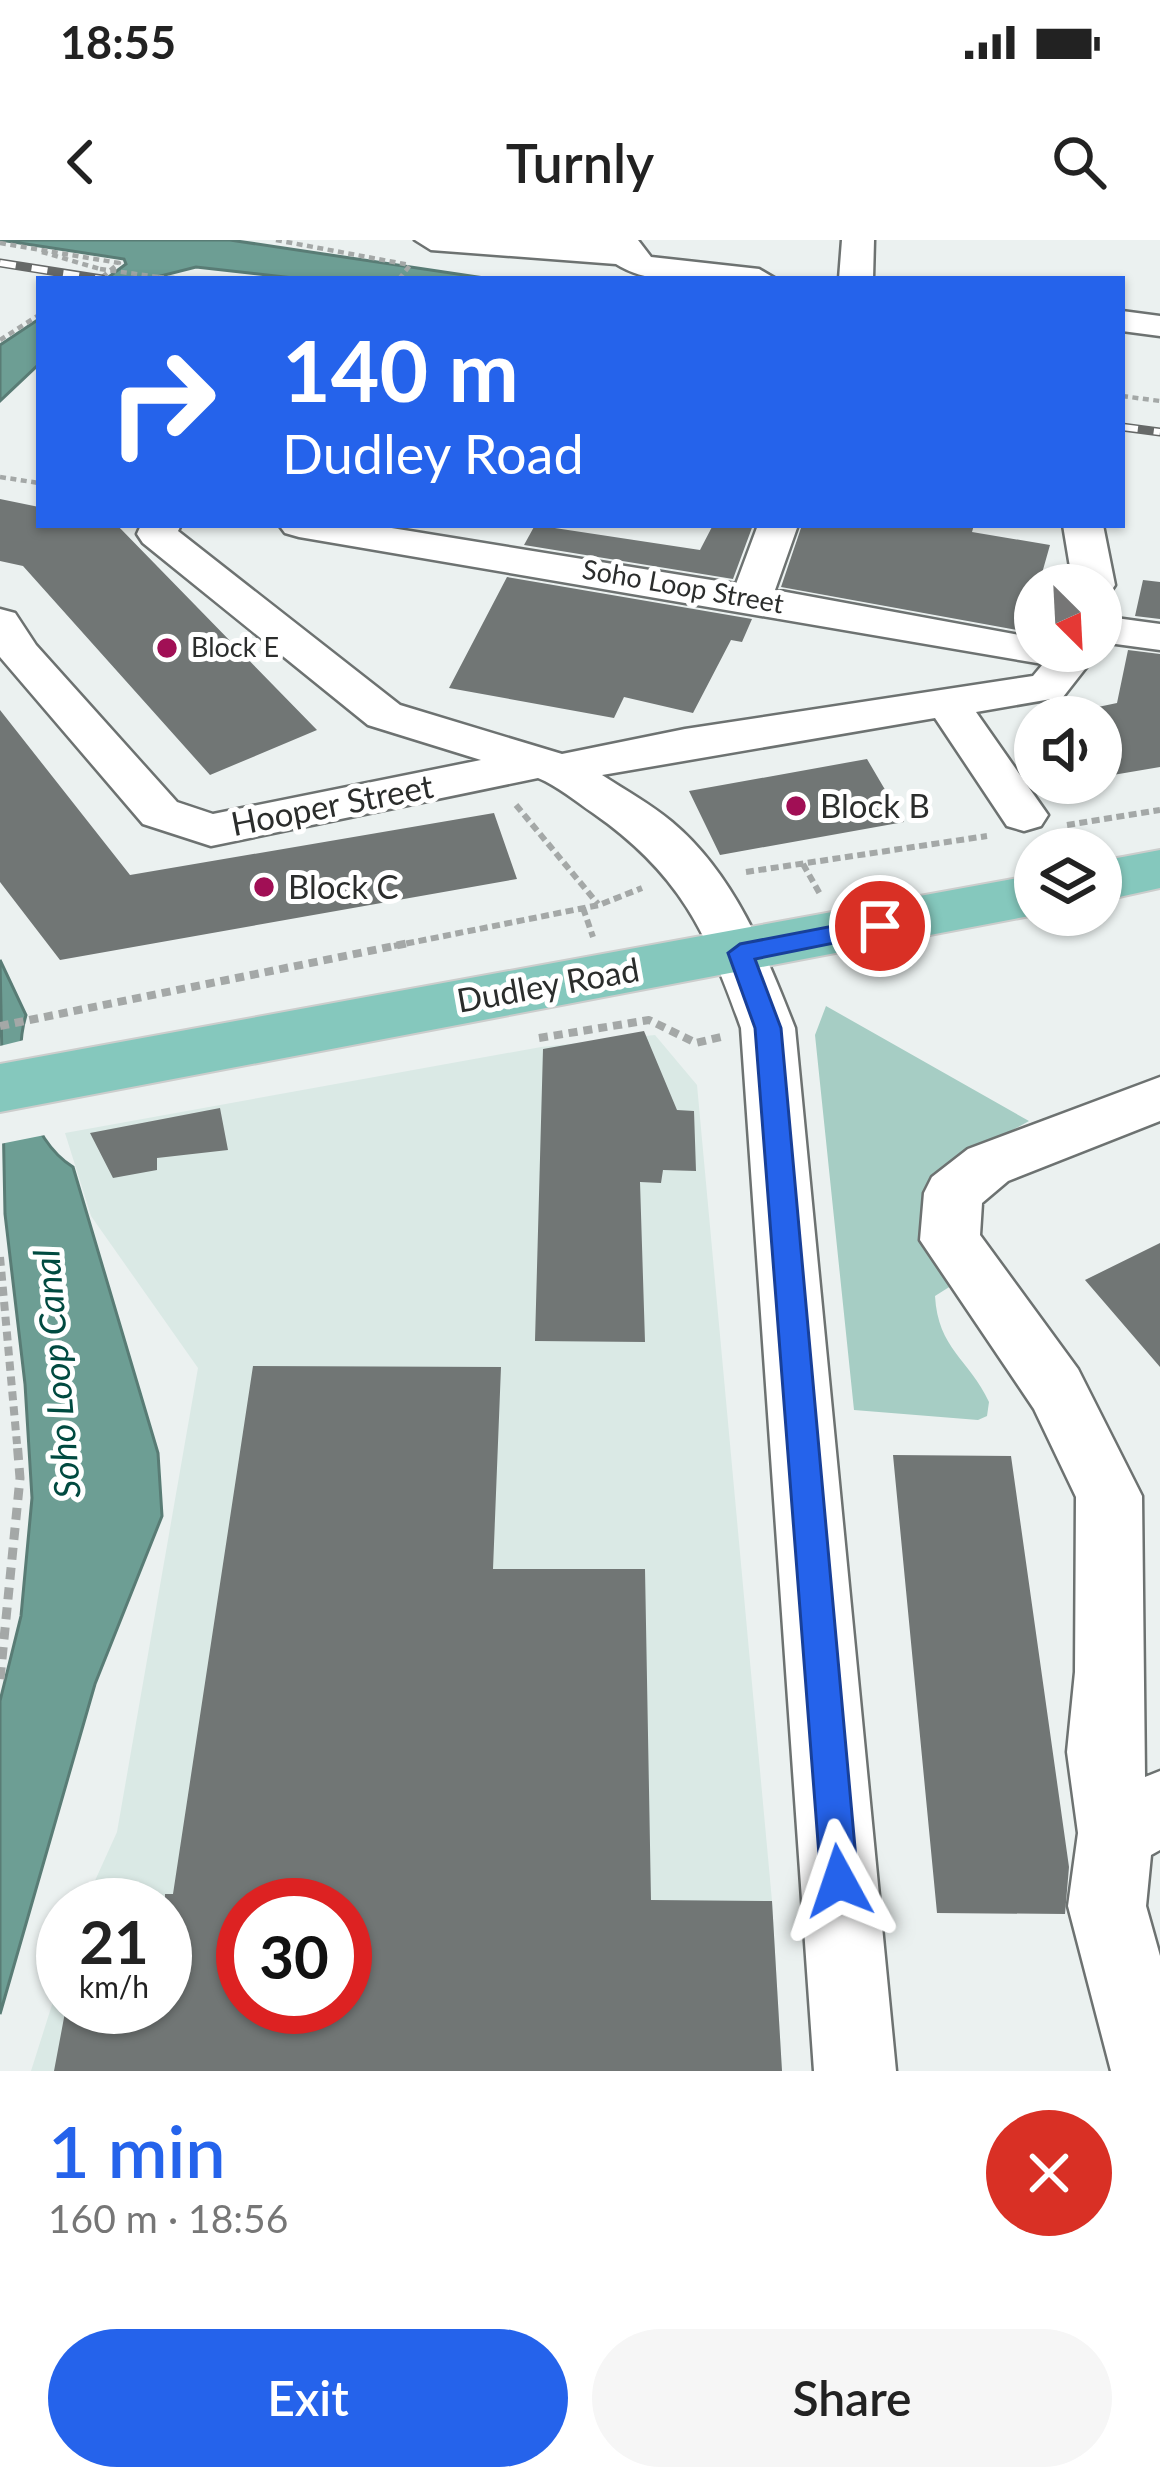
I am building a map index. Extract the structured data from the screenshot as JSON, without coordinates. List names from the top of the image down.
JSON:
{
  "streets": {
    "main road": ["Dudley Road"],
    "street": ["Soho Loop Street", "Hooper Street"]
  },
  "water": ["Soho Loop Canal"],
  "places": ["Block E", "Block B", "Block C"],
  "north": "bottom right",
  "page": {
    "status": "18:55",
    "header": "Turnly",
    "turn": ["140 m", "Dudley Road"],
    "speed": "21 km/h",
    "limit": "30",
    "heading": ["1 min", "160 m · 18:56"],
    "buttons": ["Exit", "Share"]
  }
}
